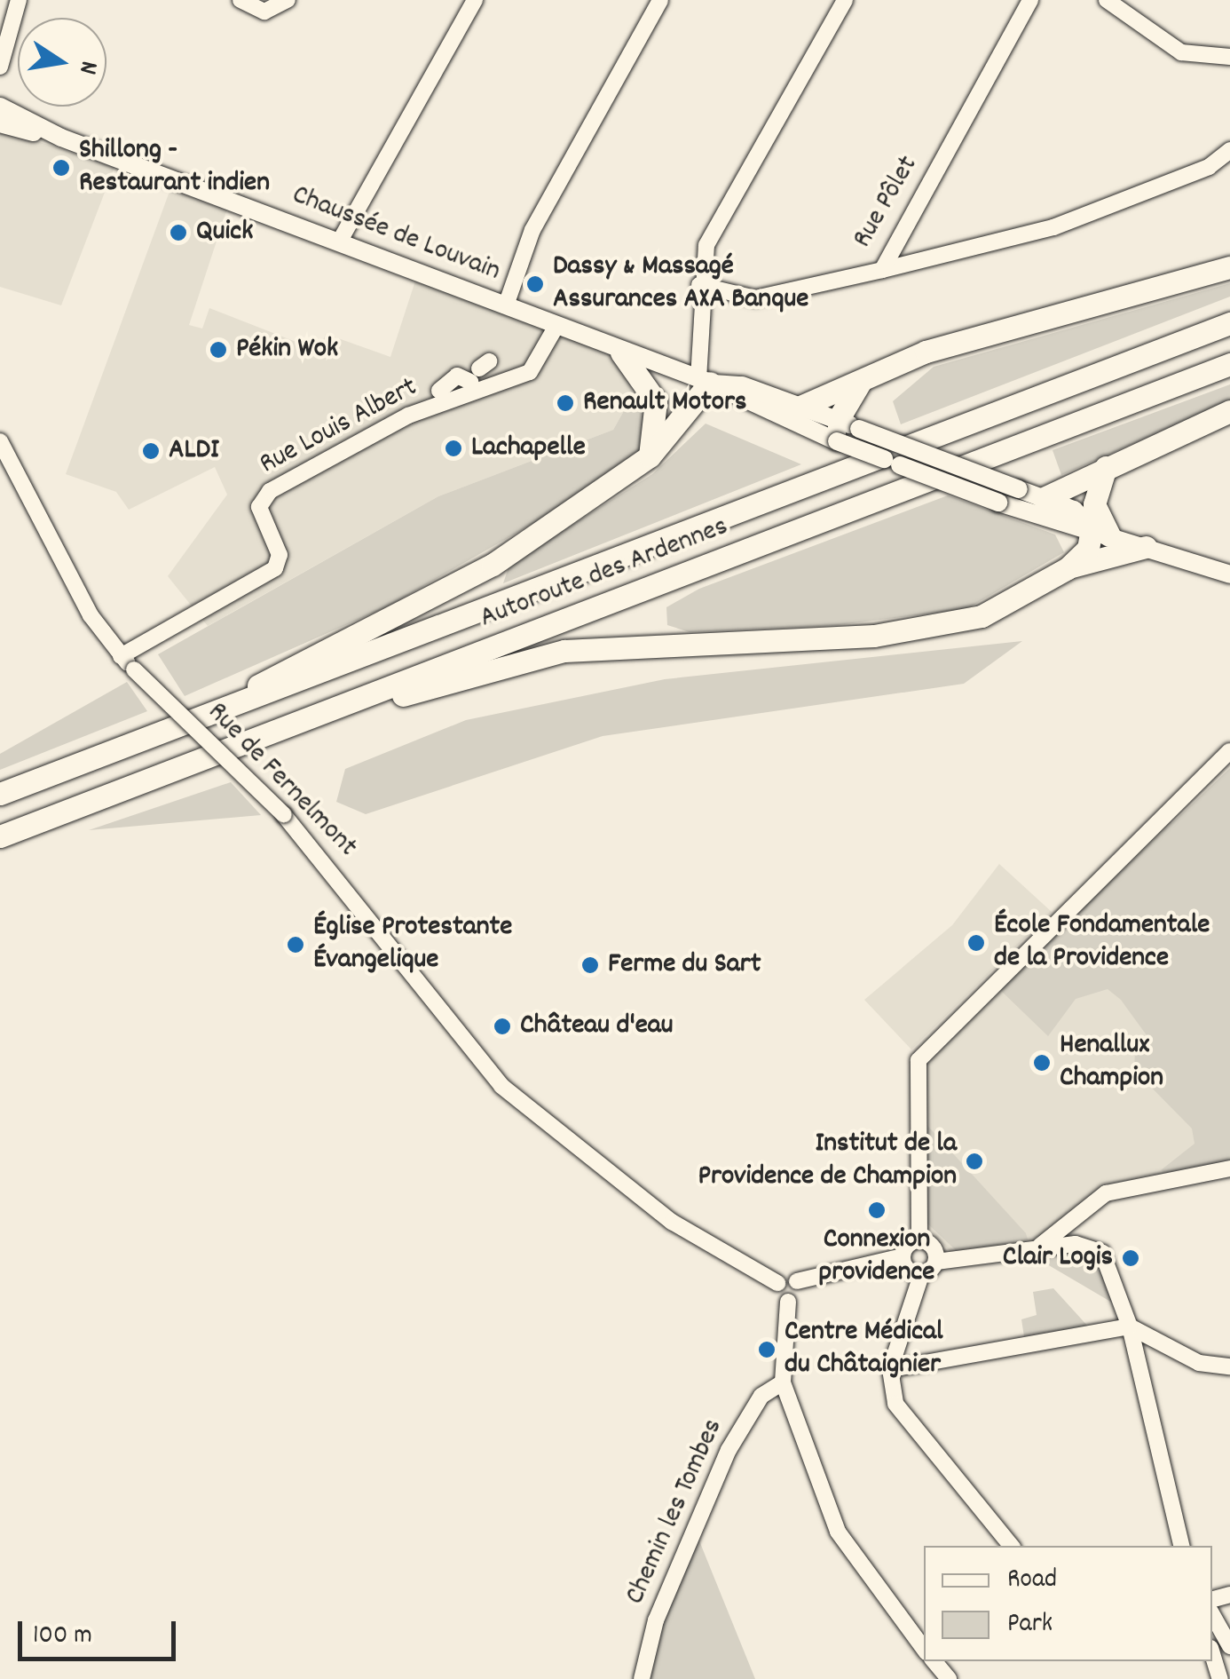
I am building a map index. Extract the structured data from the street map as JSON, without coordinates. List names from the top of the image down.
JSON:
{
  "streets": {
    "highway": ["Autoroute des Ardennes"],
    "main road": ["Chaussée de Louvain"],
    "street": [
      "Rue Pôlet",
      "Rue Louis Albert",
      "Rue de Fernelmont",
      "Chemin les Tombes"
    ]
  },
  "crossings": [
    ["Chaussée de Louvain", "Rue Louis Albert"],
    ["Rue Louis Albert", "Rue de Fernelmont"]
  ],
  "places": [
    "Shillong - Restaurant indien",
    "Quick",
    "Dassy & Massagé Assurances AXA Banque",
    "Pékin Wok",
    "Renault Motors",
    "Lachapelle",
    "ALDI",
    "École Fondamentale de la Providence",
    "Église Protestante Évangelique",
    "Ferme du Sart",
    "Château d'eau",
    "Henallux Champion",
    "Institut de la Providence de Champion",
    "Connexion providence",
    "Clair Logis",
    "Centre Médical du Châtaignier"
  ],
  "legend": ["Road", "Park"],
  "scale_bar": "100 m",
  "north": "right"
}
